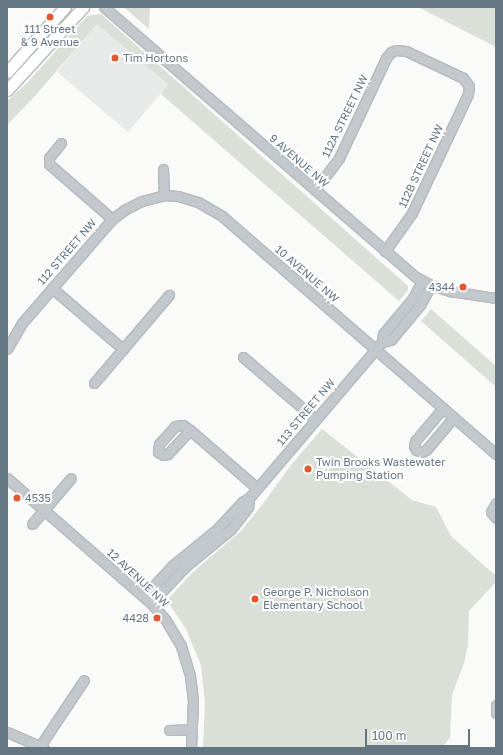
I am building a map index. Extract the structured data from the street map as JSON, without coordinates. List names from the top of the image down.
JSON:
{
  "streets": {
    "street": [
      "112A STREET NW",
      "9 AVENUE NW",
      "112B STREET NW",
      "112 STREET NW",
      "10 AVENUE NW",
      "113 STREET NW",
      "12 AVENUE NW"
    ]
  },
  "crossings": [
    ["112A STREET NW", "9 AVENUE NW"],
    ["112A STREET NW", "112B STREET NW"],
    ["9 AVENUE NW", "112B STREET NW"],
    ["9 AVENUE NW", "113 STREET NW"],
    ["112 STREET NW", "10 AVENUE NW"],
    ["10 AVENUE NW", "113 STREET NW"],
    ["113 STREET NW", "12 AVENUE NW"]
  ],
  "places": [
    "111 Street & 9 Avenue",
    "Tim Hortons",
    "4344",
    "Twin Brooks Wastewater Pumping Station",
    "4535",
    "George P. Nicholson Elementary School",
    "4428"
  ],
  "scale_bar": "100 m"
}
